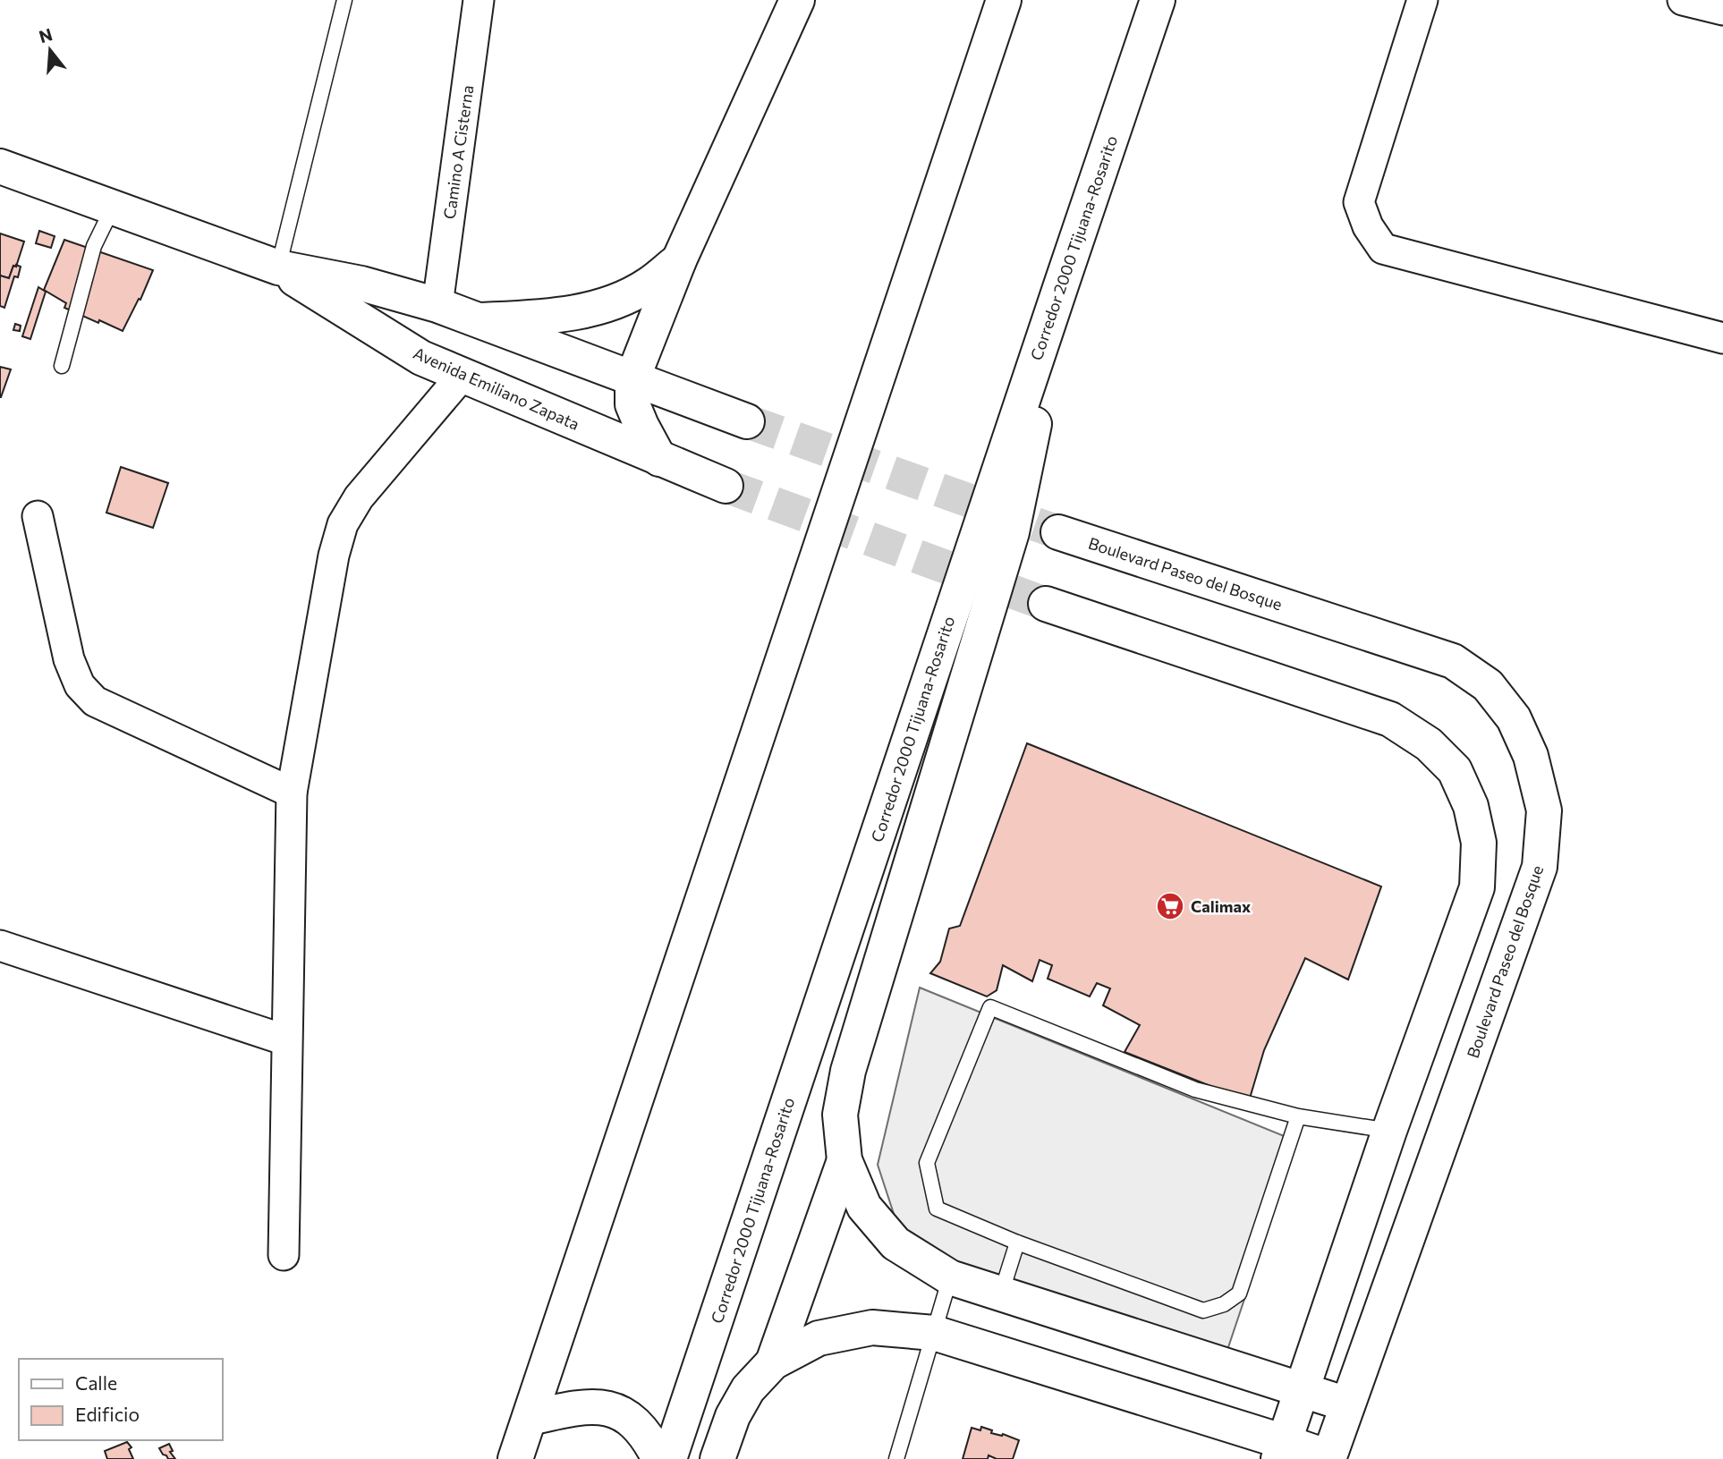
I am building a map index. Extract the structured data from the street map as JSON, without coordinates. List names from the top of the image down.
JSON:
{
  "streets": {
    "main road": ["Corredor 2000 Tijuana-Rosarito", "Avenida Emiliano Zapata", "Boulevard Paseo del Bosque"],
    "street": ["Camino A Cisterna"]
  },
  "crossings": [
    ["Camino A Cisterna", "Avenida Emiliano Zapata"]
  ],
  "places": {
    "supermarket": ["Calimax"]
  },
  "legend": ["Calle", "Edificio"],
  "north": "top"
}
